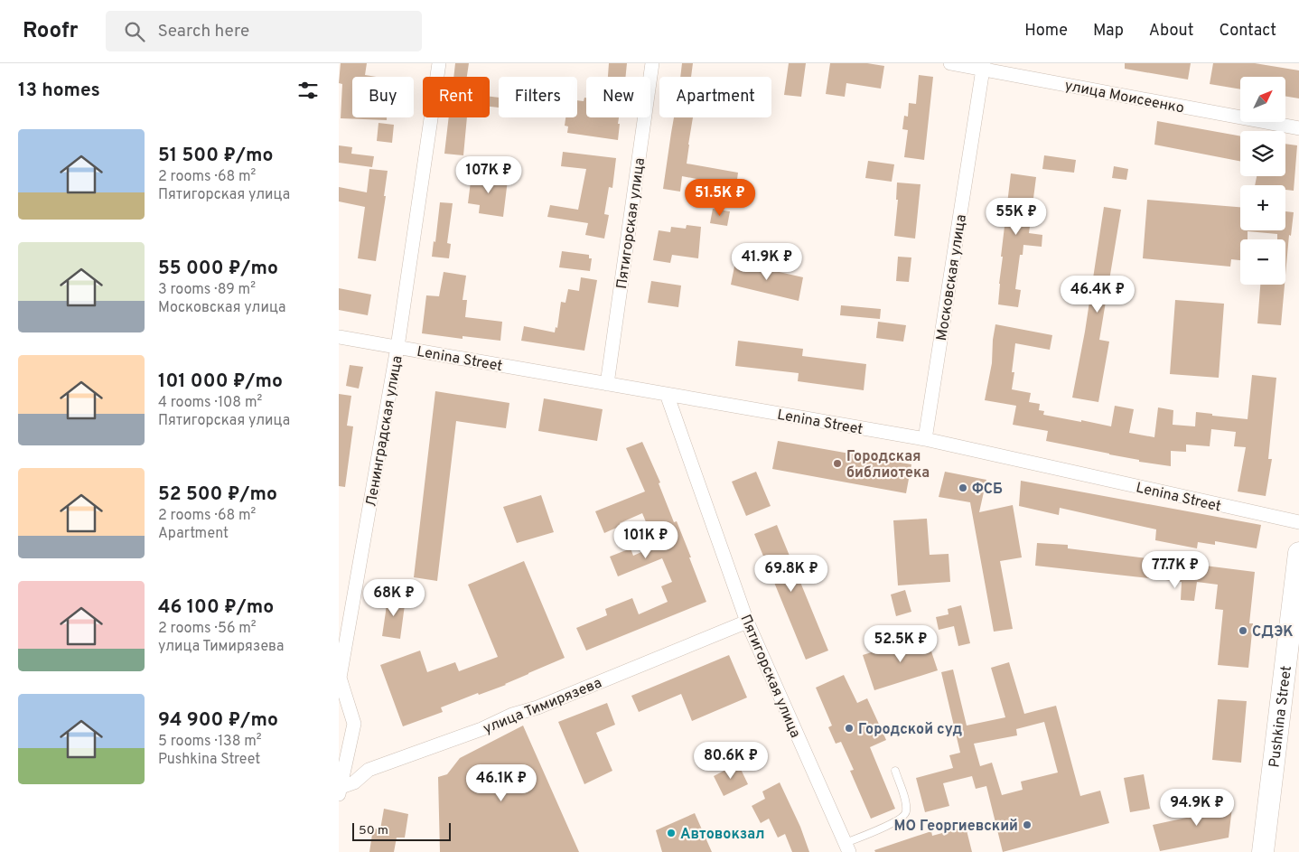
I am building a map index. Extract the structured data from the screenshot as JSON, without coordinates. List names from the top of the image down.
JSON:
{
  "streets": {
    "main road": ["Pushkina Street"],
    "street": [
      "улица Моисеенко",
      "Пятигорская улица",
      "Московская улица",
      "Lenina Street",
      "Ленинградская улица",
      "улица Тимирязева"
    ]
  },
  "crossings": [
    ["улица Моисеенко", "Московская улица"],
    ["Пятигорская улица", "Lenina Street"],
    ["Пятигорская улица", "улица Тимирязева"],
    ["Московская улица", "Lenina Street"],
    ["Lenina Street", "Ленинградская улица"],
    ["Ленинградская улица", "улица Тимирязева"]
  ],
  "places": [
    "Городская библиотека",
    "ФСБ",
    "СДЭК",
    "Городской суд",
    "МО Георгиевский",
    "Автовокзал"
  ],
  "scale_bar": "50 m",
  "north": "top right",
  "page": {
    "header": "Roofr",
    "search": "Search here",
    "nav": [
      "Home",
      "Map",
      "About",
      "Contact"
    ],
    "heading": "13 homes",
    "map_buttons": ["+", "−"],
    "chip": [
      "Buy",
      "Rent",
      "Filters",
      "New",
      "Apartment"
    ],
    "list": [
      {
        "name": "51 500 ₽/mo",
        "note": "2 rooms · 68 m² · Пятигорская улица"
      },
      {
        "name": "55 000 ₽/mo",
        "note": "3 rooms · 89 m² · Московская улица"
      },
      {
        "name": "101 000 ₽/mo",
        "note": "4 rooms · 108 m² · Пятигорская улица"
      },
      {
        "name": "52 500 ₽/mo",
        "note": "2 rooms · 68 m² · Apartment"
      },
      {
        "name": "46 100 ₽/mo",
        "note": "2 rooms · 56 m² · улица Тимирязева"
      },
      {
        "name": "94 900 ₽/mo",
        "note": "5 rooms · 138 m² · Pushkina Street"
      }
    ],
    "price": [
      "107K ₽",
      "51.5K ₽",
      "55K ₽",
      "41.9K ₽",
      "46.4K ₽",
      "101K ₽",
      "77.7K ₽",
      "69.8K ₽",
      "68K ₽",
      "52.5K ₽",
      "80.6K ₽",
      "46.1K ₽",
      "94.9K ₽"
    ],
    "scale": "50 m"
  }
}
